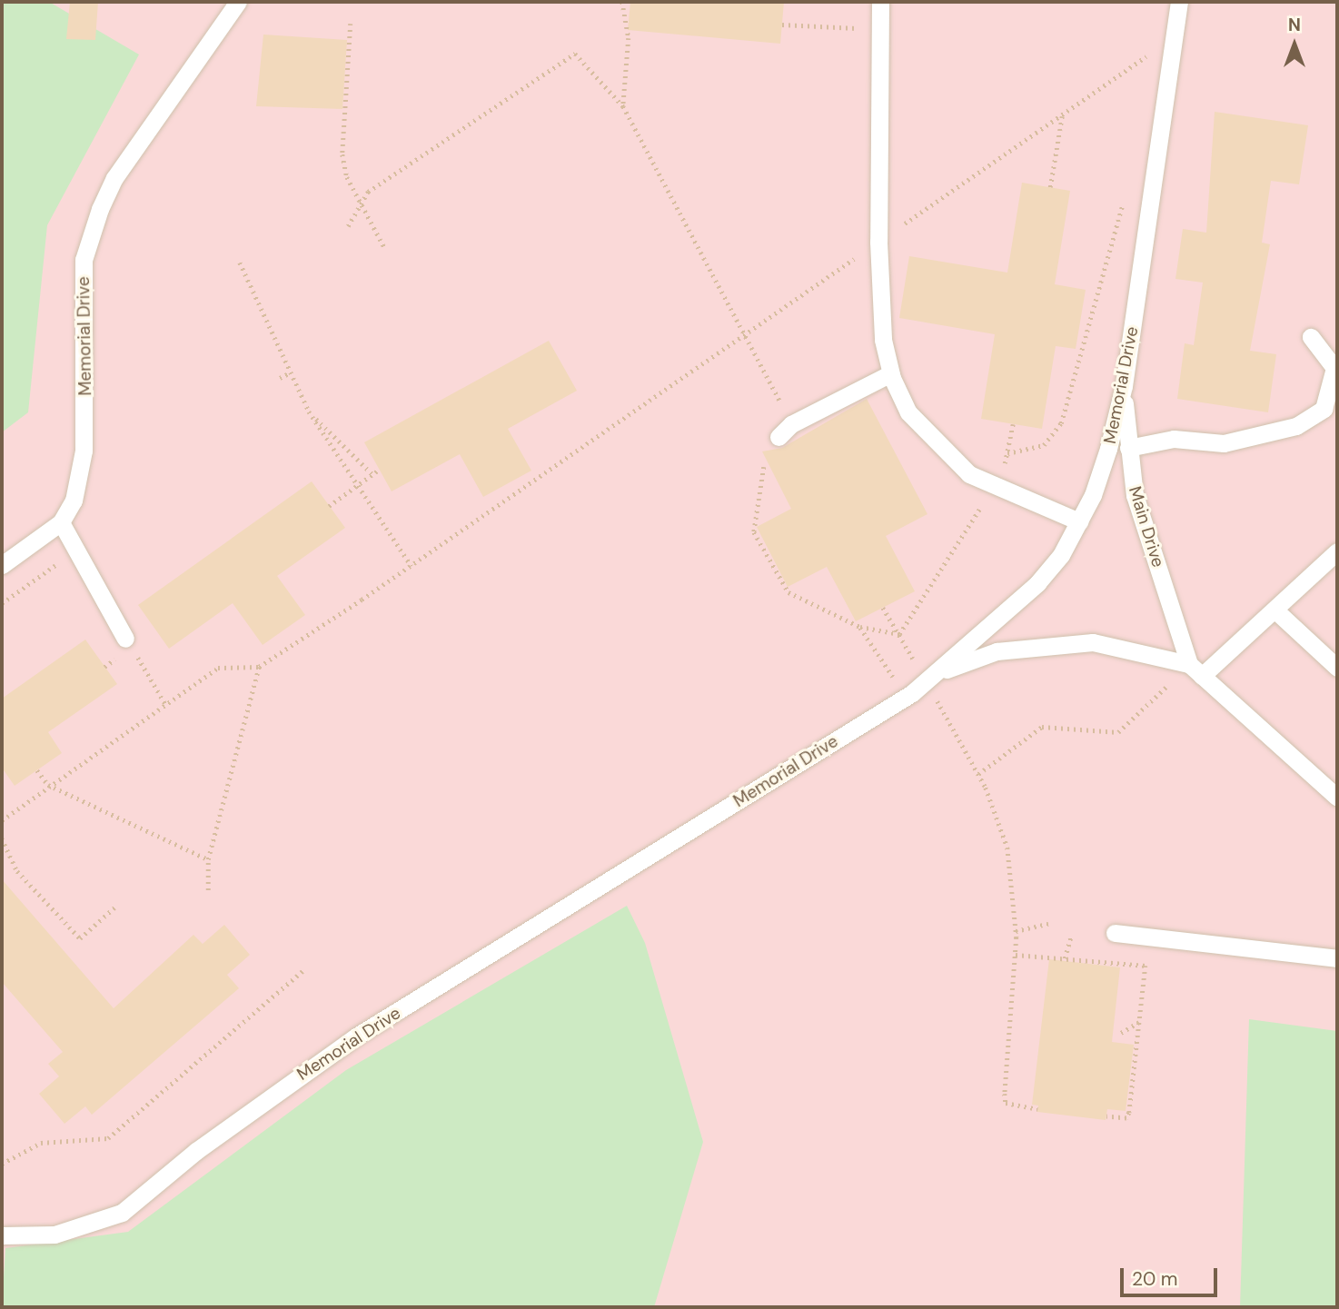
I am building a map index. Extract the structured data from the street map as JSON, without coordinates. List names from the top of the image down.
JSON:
{
  "streets": {
    "lane": ["Memorial Drive", "Main Drive"]
  },
  "crossings": [
    ["Memorial Drive", "Main Drive"]
  ],
  "scale_bar": "20 m",
  "north": "top"
}
